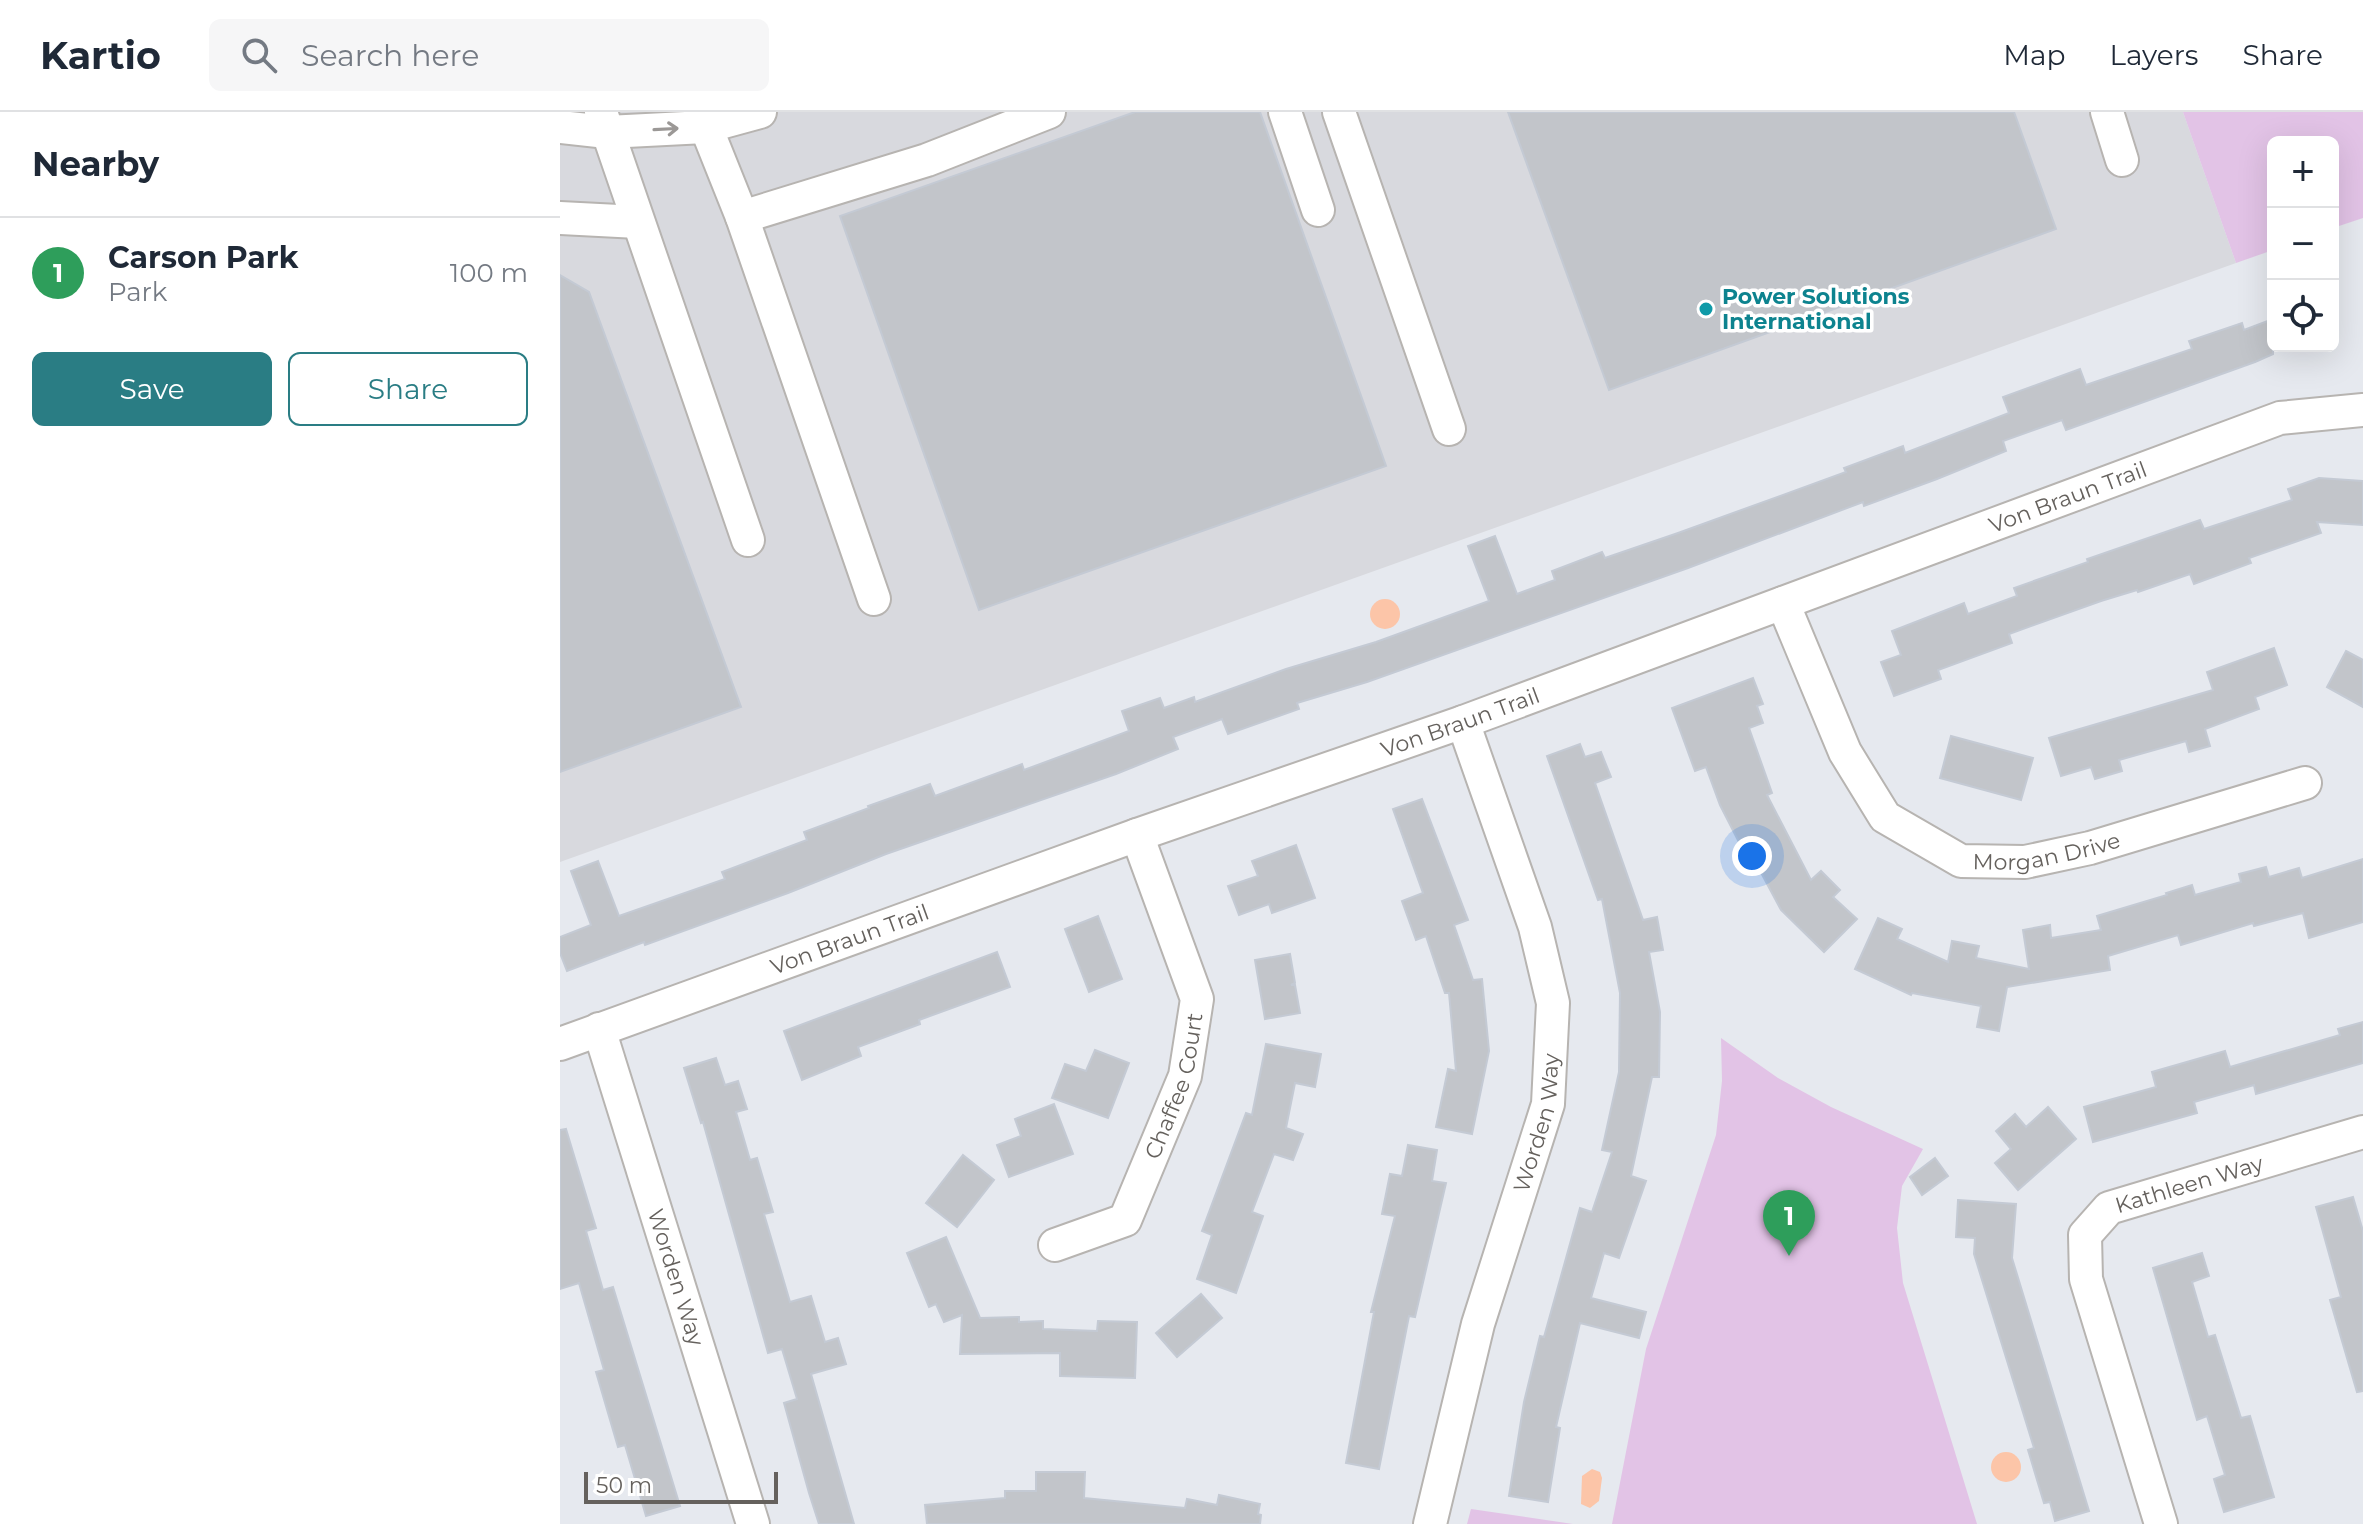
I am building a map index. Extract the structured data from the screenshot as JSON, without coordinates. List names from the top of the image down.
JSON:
{
  "streets": {
    "street": [
      "Von Braun Trail",
      "Morgan Drive",
      "Chaffee Court",
      "Worden Way",
      "Kathleen Way"
    ]
  },
  "crossings": [
    ["Von Braun Trail", "Morgan Drive"],
    ["Von Braun Trail", "Chaffee Court"],
    ["Von Braun Trail", "Worden Way"]
  ],
  "places": ["Power Solutions International"],
  "scale_bar": "50 m",
  "page": {
    "header": "Kartio",
    "search": "Search here",
    "nav": ["Map", "Layers", "Share"],
    "heading": "Nearby",
    "map_buttons": ["+", "−"],
    "list": [
      {
        "mark": "1",
        "name": "Carson Park",
        "note": "Park",
        "value": "100 m"
      }
    ],
    "buttons": ["Save", "Share"],
    "pins": "1",
    "scale": "50 m"
  }
}
